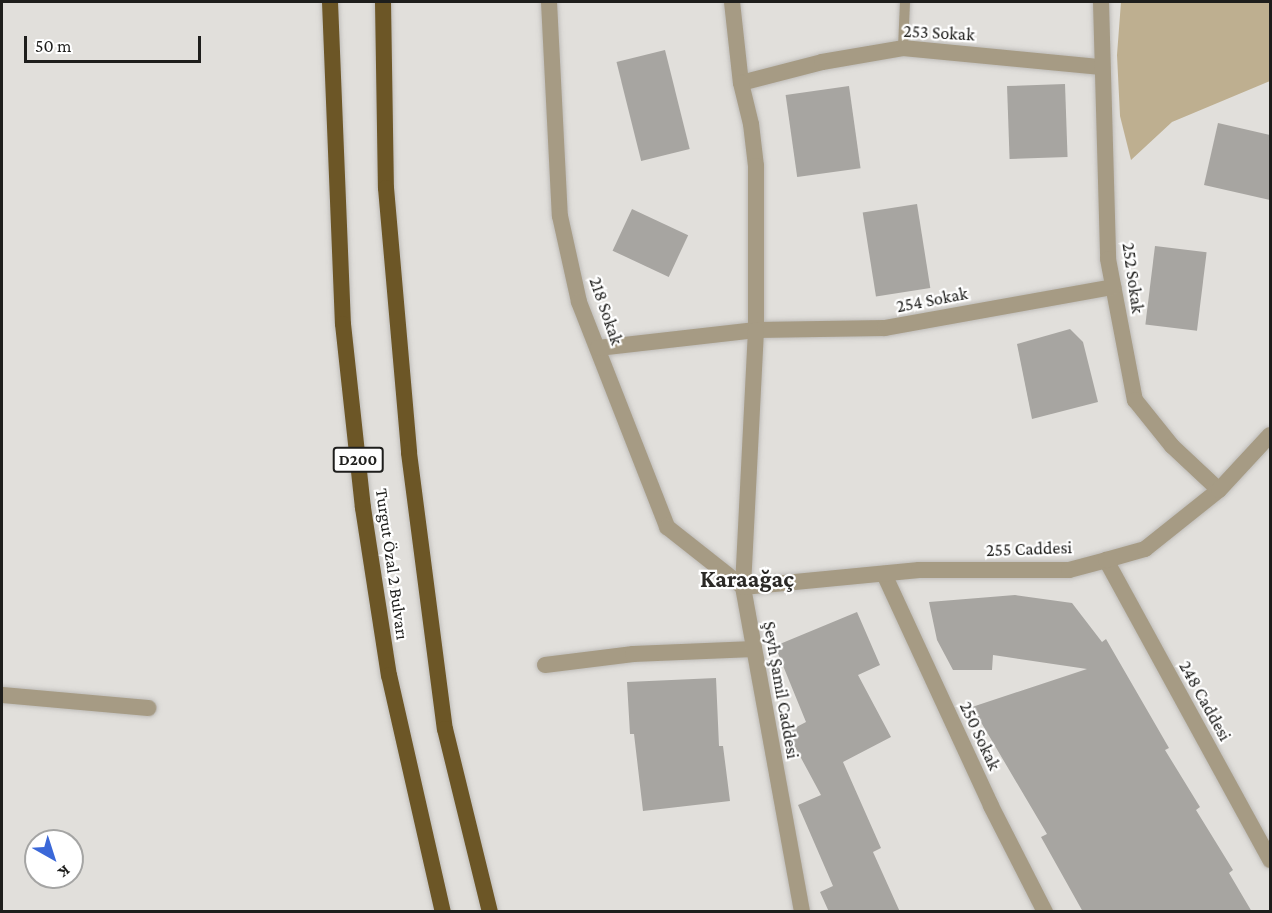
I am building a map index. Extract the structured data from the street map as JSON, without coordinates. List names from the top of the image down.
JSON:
{
  "streets": {
    "highway": ["D200", "Turgut Özal 2 Bulvarı"],
    "street": [
      "253 Sokak",
      "252 Sokak",
      "254 Sokak",
      "218 Sokak",
      "255 Caddesi",
      "Şeyh Şamil Caddesi",
      "248 Caddesi",
      "250 Sokak"
    ]
  },
  "crossings": [
    ["253 Sokak", "252 Sokak"],
    ["253 Sokak", "Şeyh Şamil Caddesi"],
    ["252 Sokak", "254 Sokak"],
    ["252 Sokak", "255 Caddesi"],
    ["254 Sokak", "218 Sokak"],
    ["254 Sokak", "Şeyh Şamil Caddesi"],
    ["218 Sokak", "255 Caddesi"],
    ["218 Sokak", "Şeyh Şamil Caddesi"],
    ["255 Caddesi", "Şeyh Şamil Caddesi"],
    ["255 Caddesi", "248 Caddesi"],
    ["255 Caddesi", "250 Sokak"]
  ],
  "districts": ["Karaağaç"],
  "scale_bar": "50 m",
  "north": "bottom right"
}
